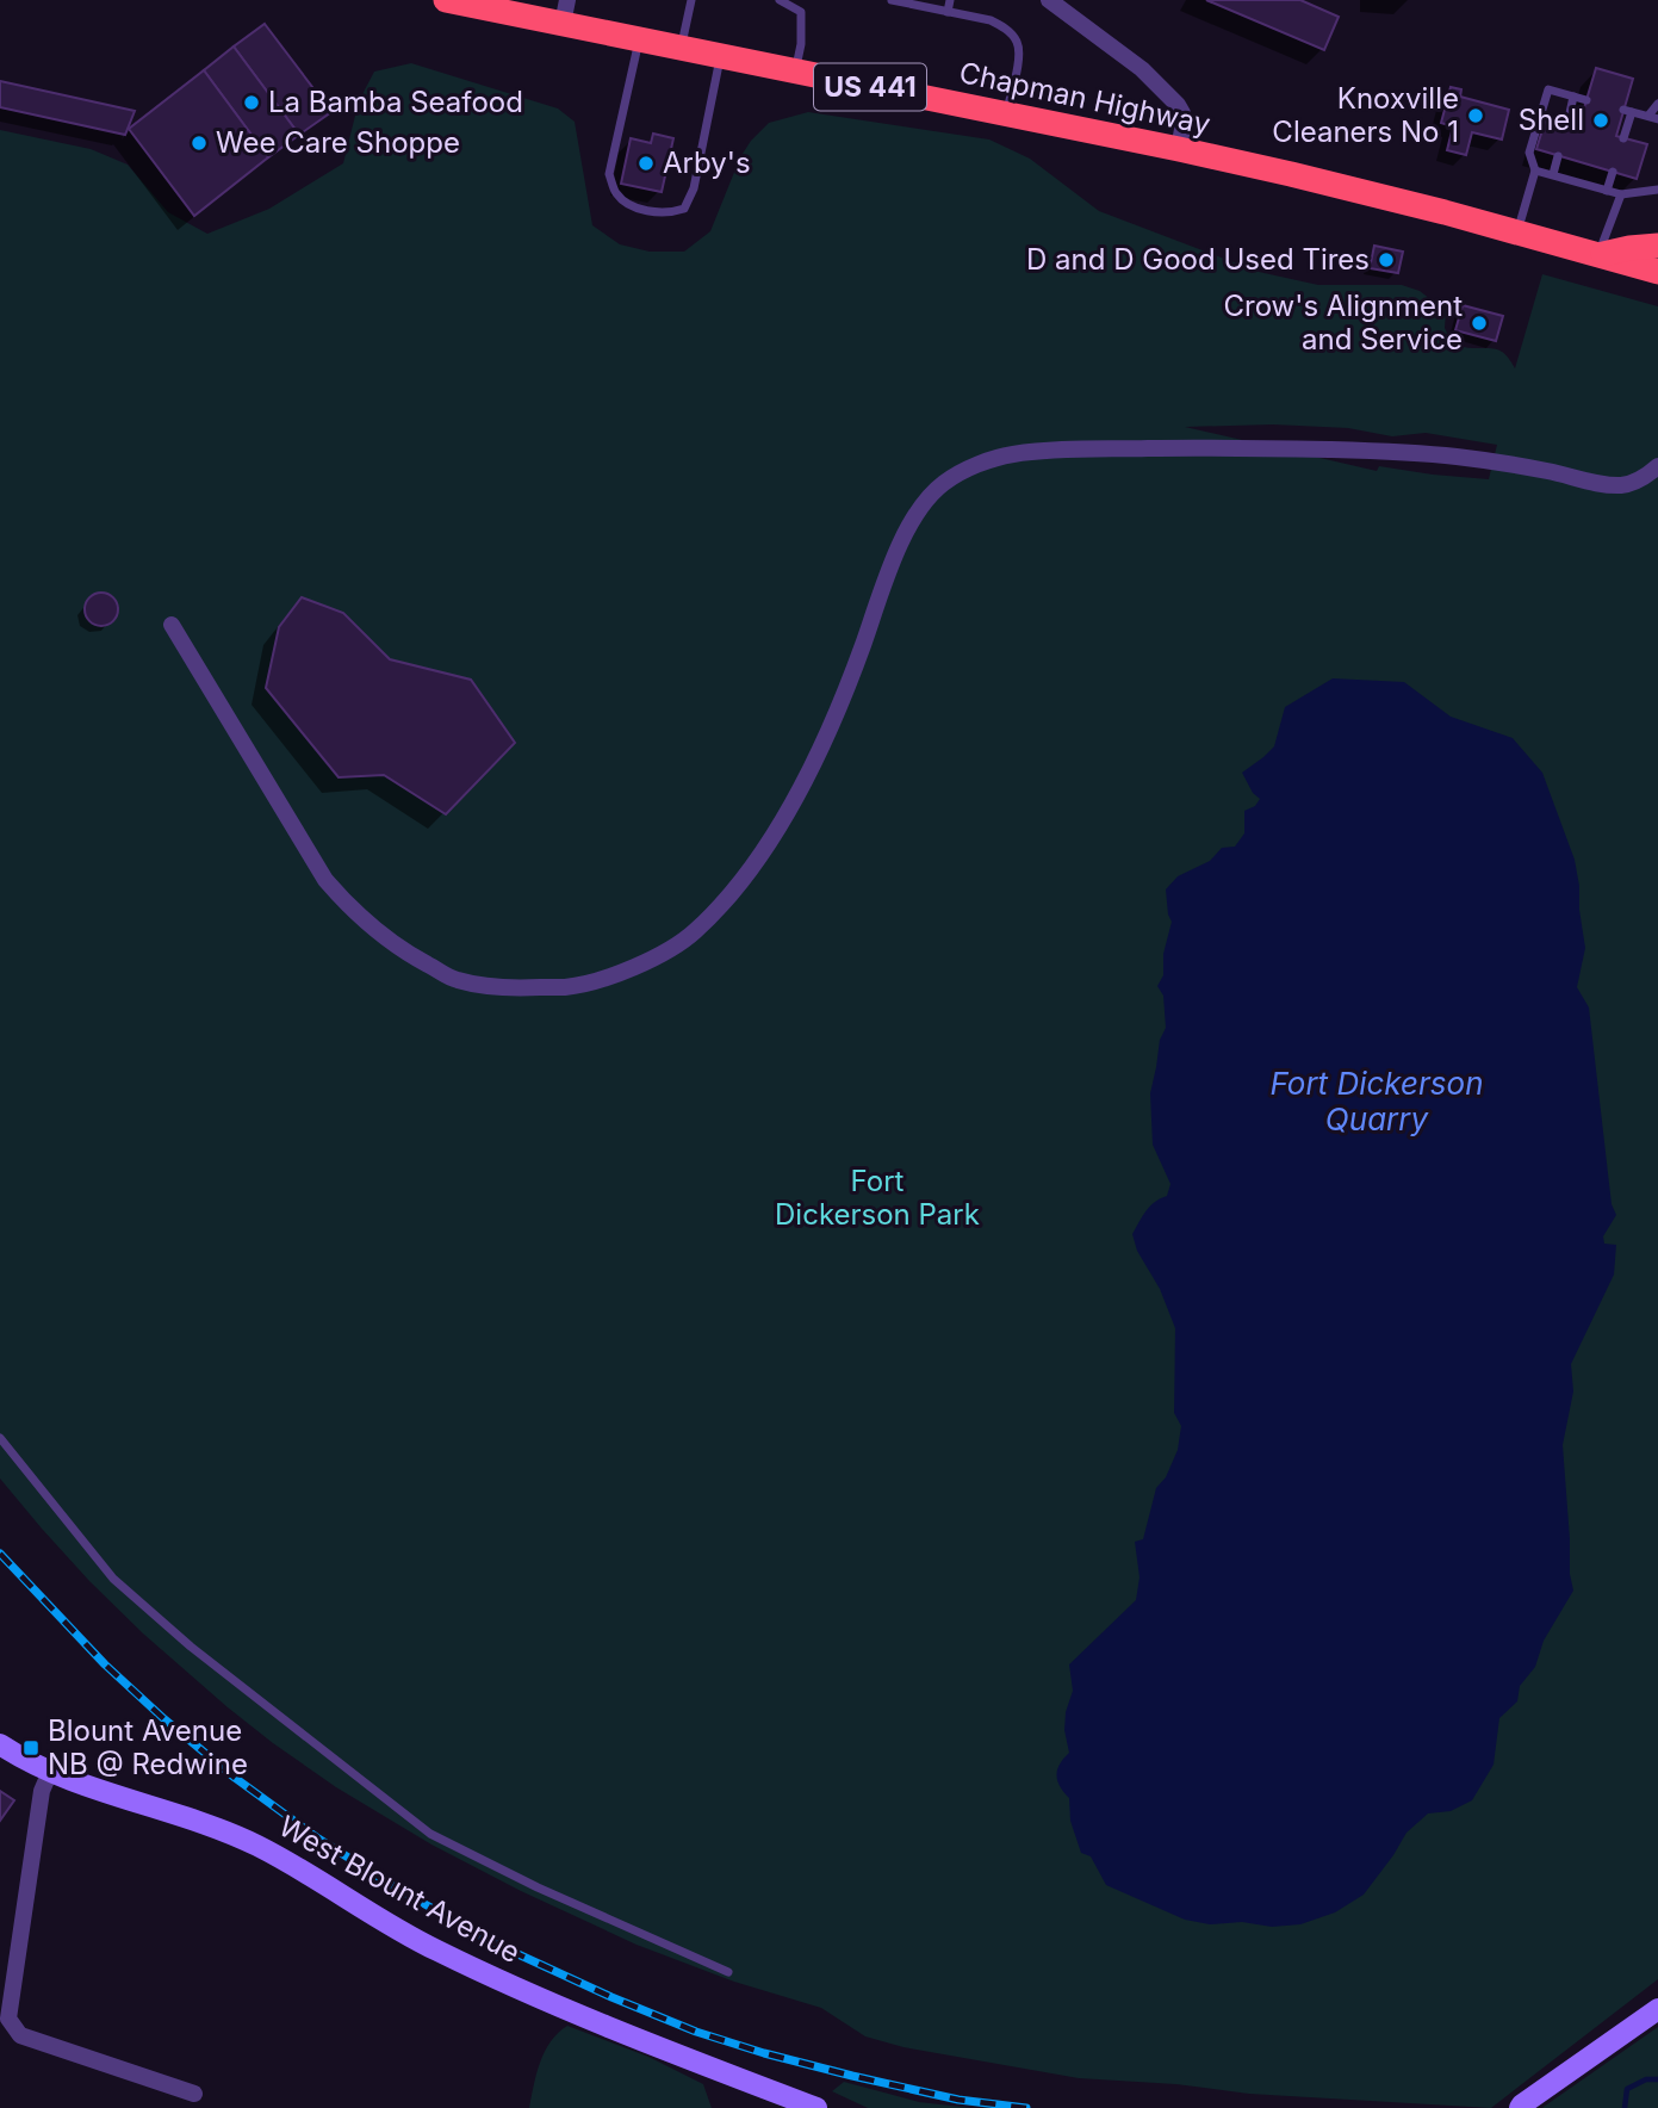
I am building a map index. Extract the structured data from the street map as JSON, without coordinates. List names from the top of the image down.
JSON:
{
  "streets": {
    "highway": ["US 441", "Chapman Highway"],
    "street": ["West Blount Avenue"]
  },
  "water": ["Fort Dickerson Quarry"],
  "parks": ["Fort Dickerson Park"],
  "places": {
    "other": [
      "La Bamba Seafood",
      "Knoxville Cleaners No 1",
      "Shell",
      "Wee Care Shoppe",
      "Arby's",
      "D and D Good Used Tires",
      "Crow's Alignment and Service"
    ],
    "transit": ["Blount Avenue NB @ Redwine"]
  }
}
